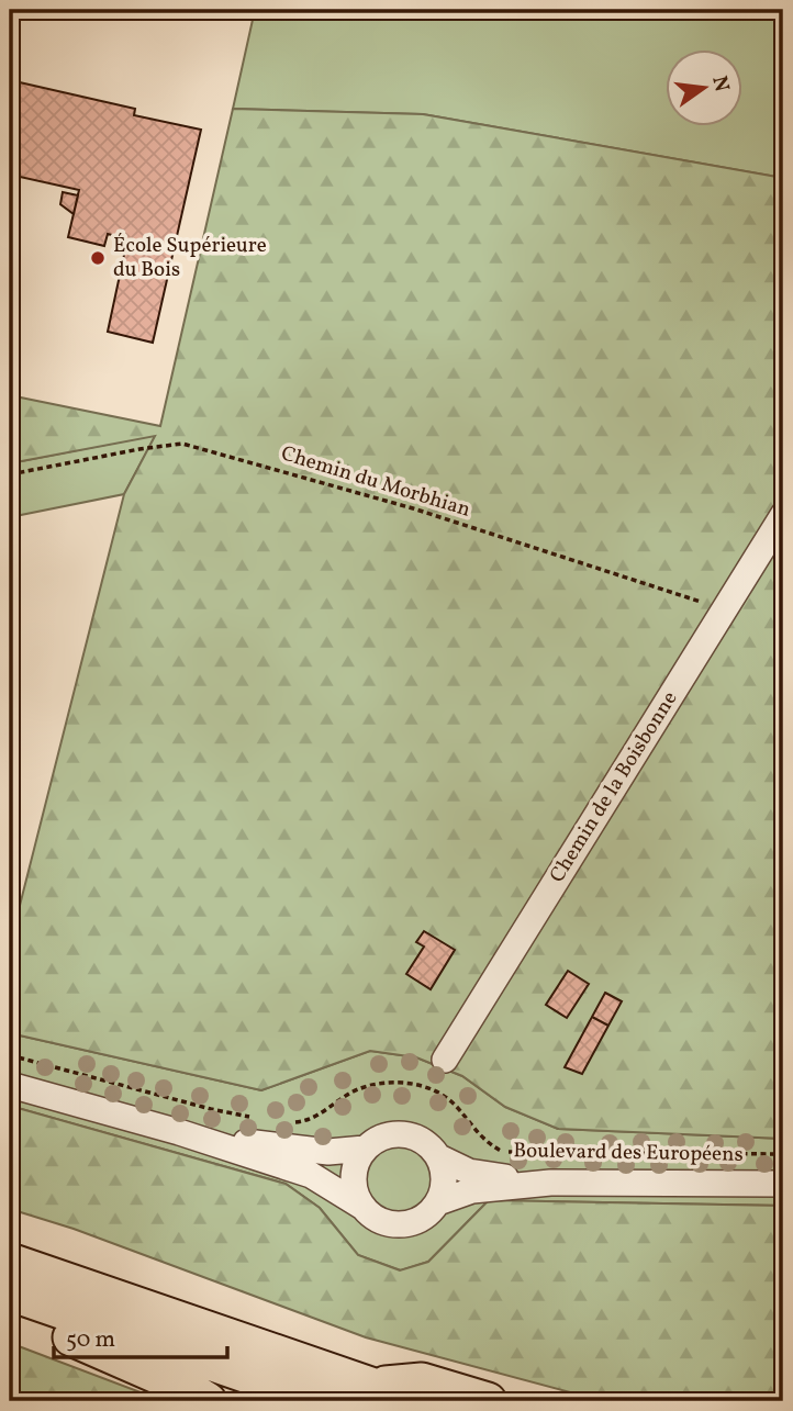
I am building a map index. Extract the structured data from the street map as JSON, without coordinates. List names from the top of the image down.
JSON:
{
  "streets": {
    "street": ["Chemin de la Boisbonne", "Boulevard des Européens"],
    "path": ["Chemin du Morbhian"]
  },
  "crossings": [
    ["Chemin du Morbhian", "Chemin de la Boisbonne"]
  ],
  "places": ["École Supérieure du Bois"],
  "scale_bar": "50 m",
  "north": "right"
}
